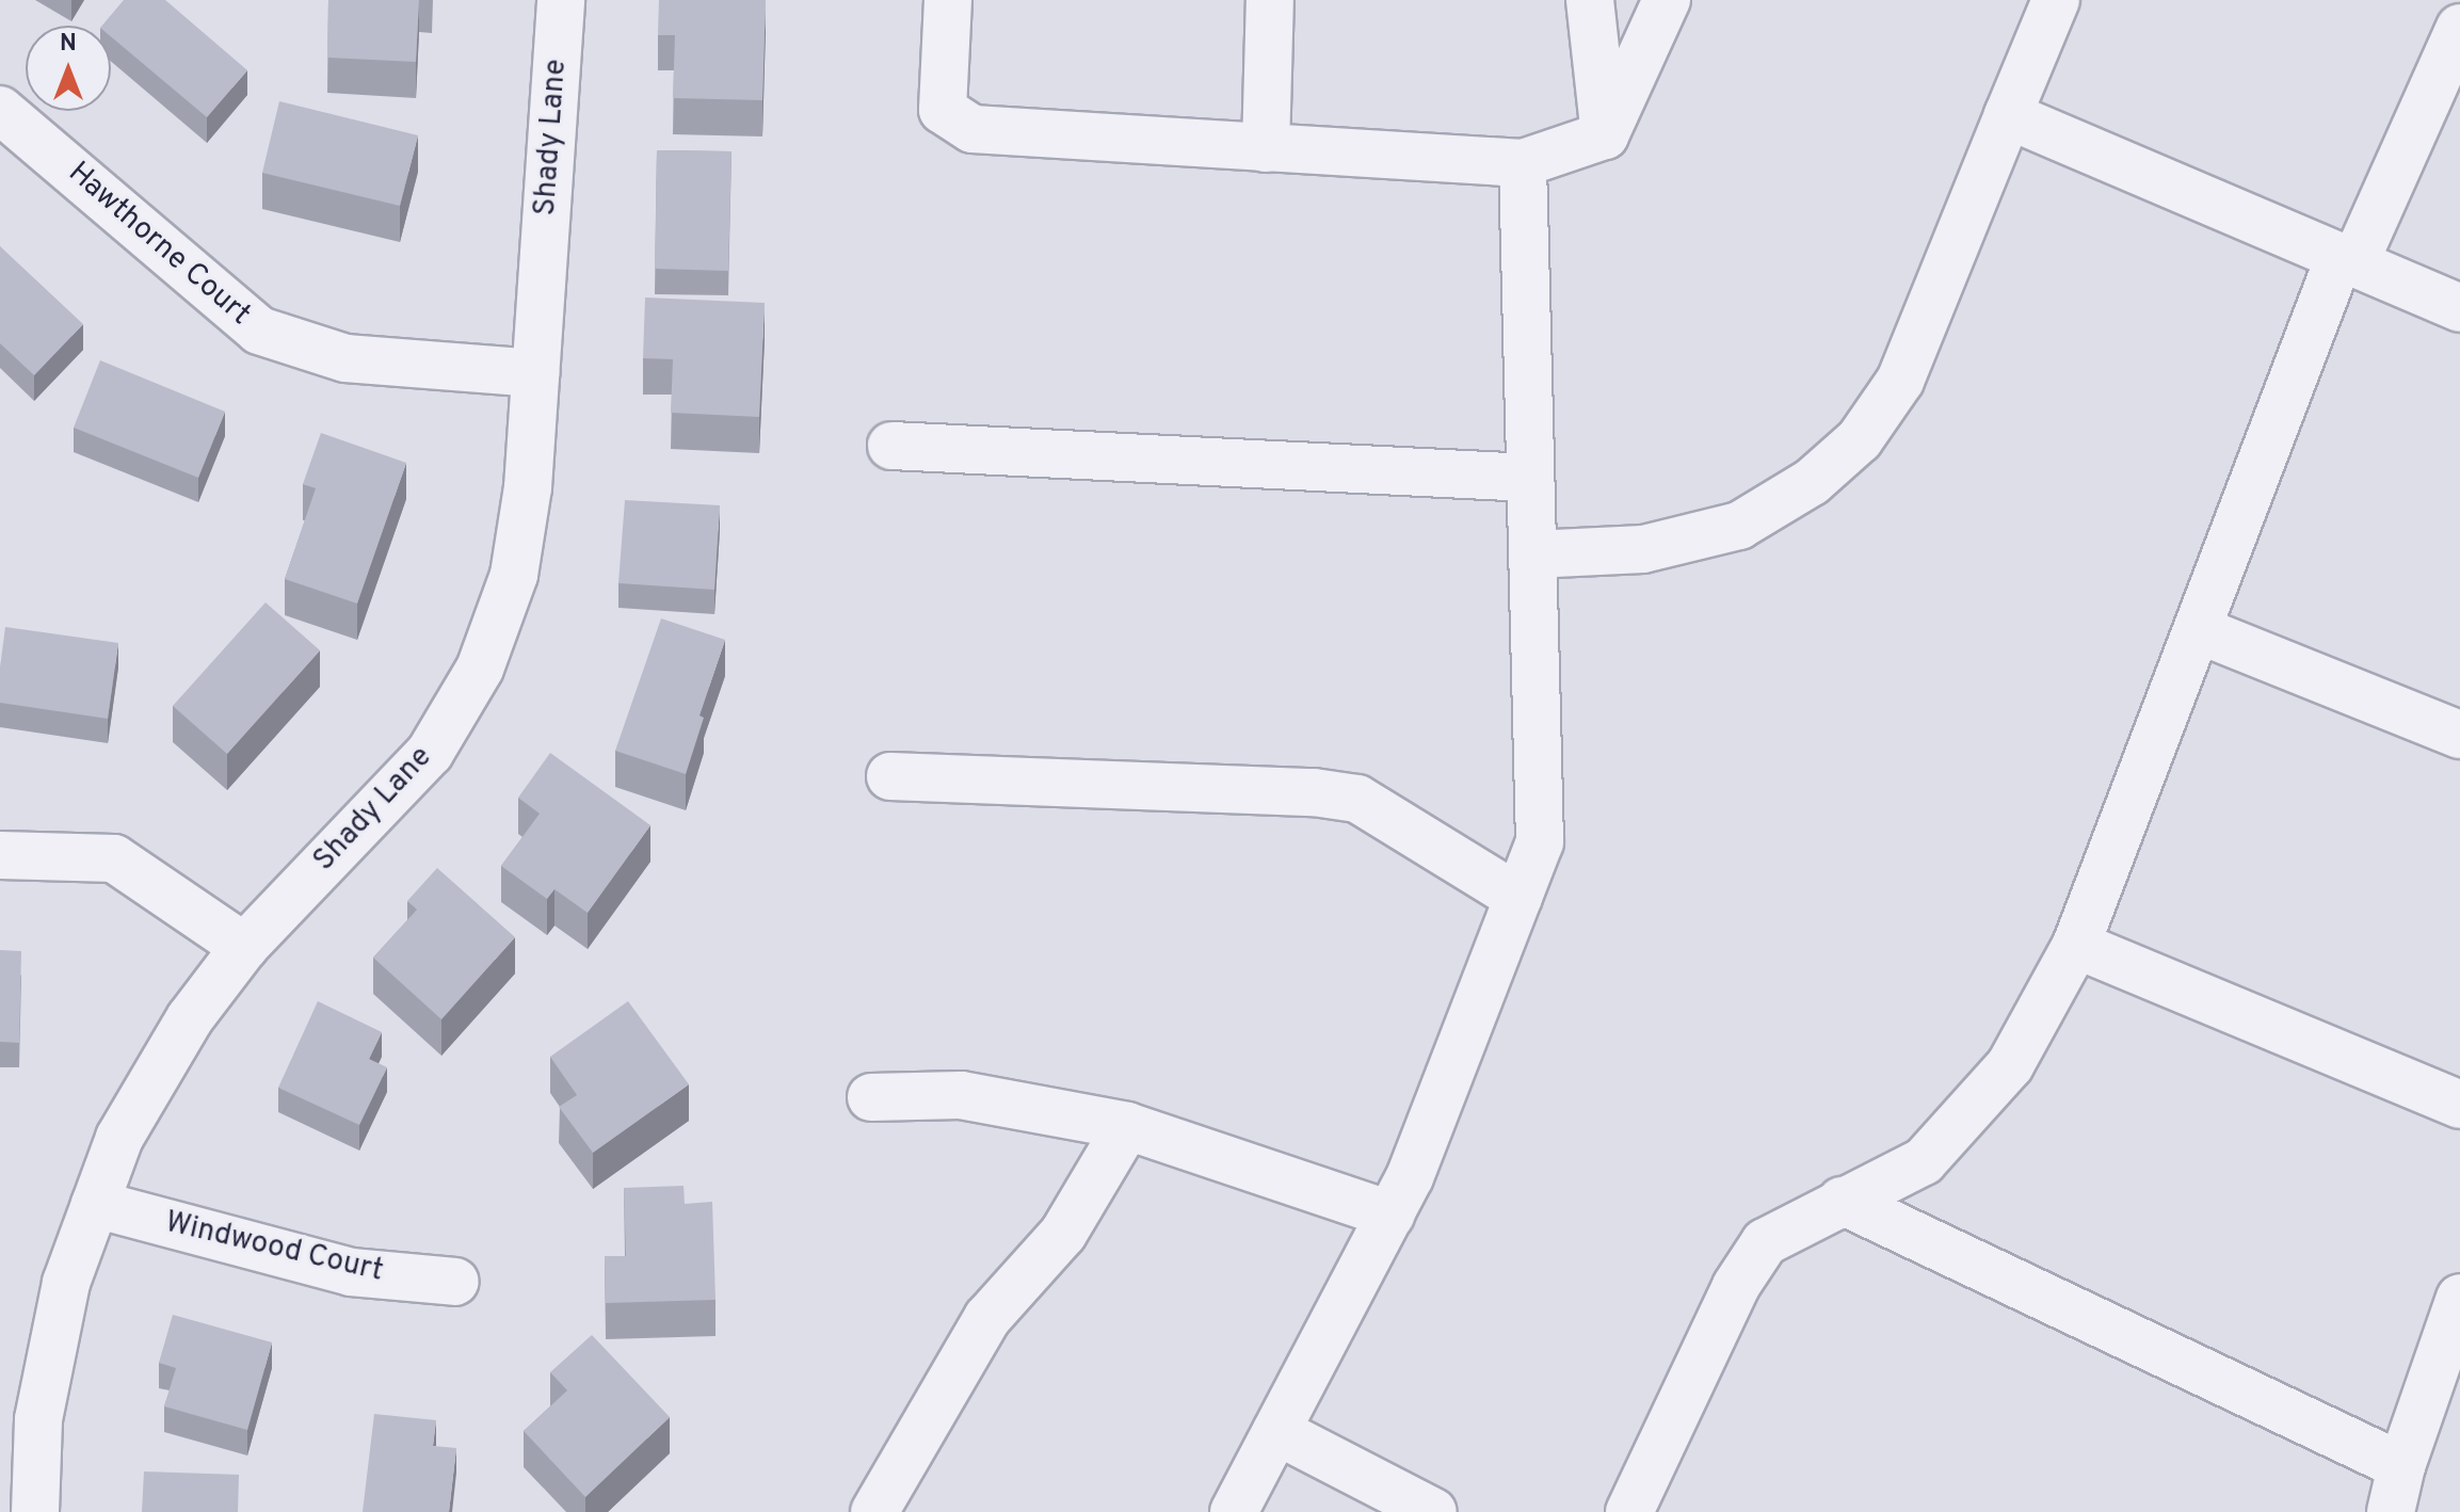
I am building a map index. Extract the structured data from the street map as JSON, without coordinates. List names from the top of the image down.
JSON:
{
  "streets": {
    "street": ["Shady Lane", "Hawthorne Court", "Windwood Court"]
  },
  "crossings": [
    ["Shady Lane", "Hawthorne Court"],
    ["Shady Lane", "Windwood Court"]
  ],
  "north": "top"
}
